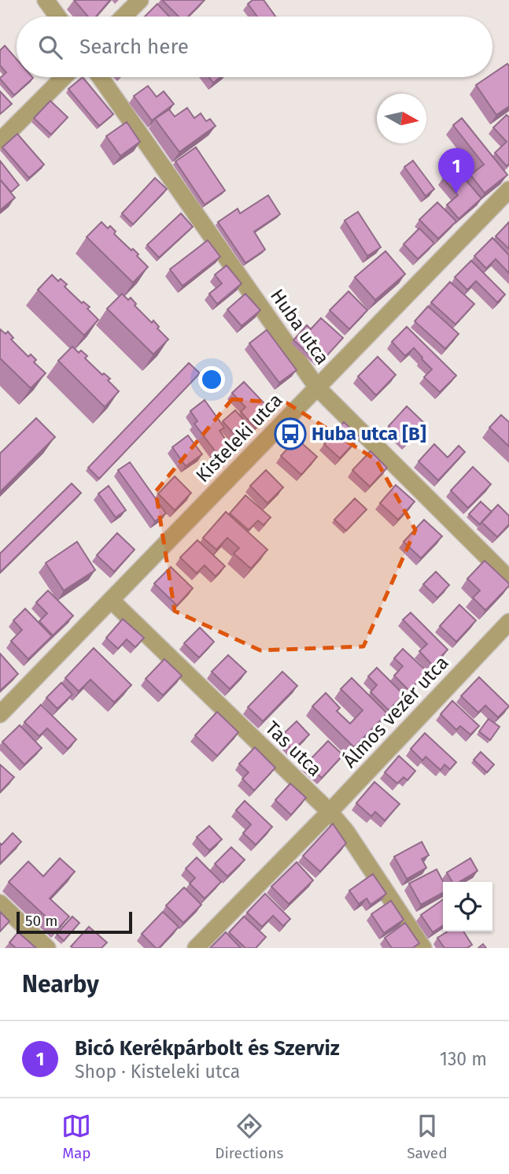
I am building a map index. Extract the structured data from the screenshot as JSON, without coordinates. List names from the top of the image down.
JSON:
{
  "streets": {
    "street": [
      "Huba utca",
      "Kisteleki utca",
      "Álmos vezér utca",
      "Tas utca"
    ]
  },
  "crossings": [
    ["Huba utca", "Kisteleki utca"],
    ["Kisteleki utca", "Tas utca"],
    ["Álmos vezér utca", "Tas utca"]
  ],
  "places": {
    "bus stop": ["Huba utca [B]"]
  },
  "scale_bar": "50 m",
  "north": "right",
  "page": {
    "search": "Search here",
    "pins": "1",
    "scale": "50 m",
    "heading": "Nearby",
    "list": [
      {
        "mark": "1",
        "name": "Bicó Kerékpárbolt és Szerviz",
        "note": "Shop · Kisteleki utca",
        "value": "130 m"
      }
    ],
    "nav": ["Map", "Directions", "Saved"]
  }
}
